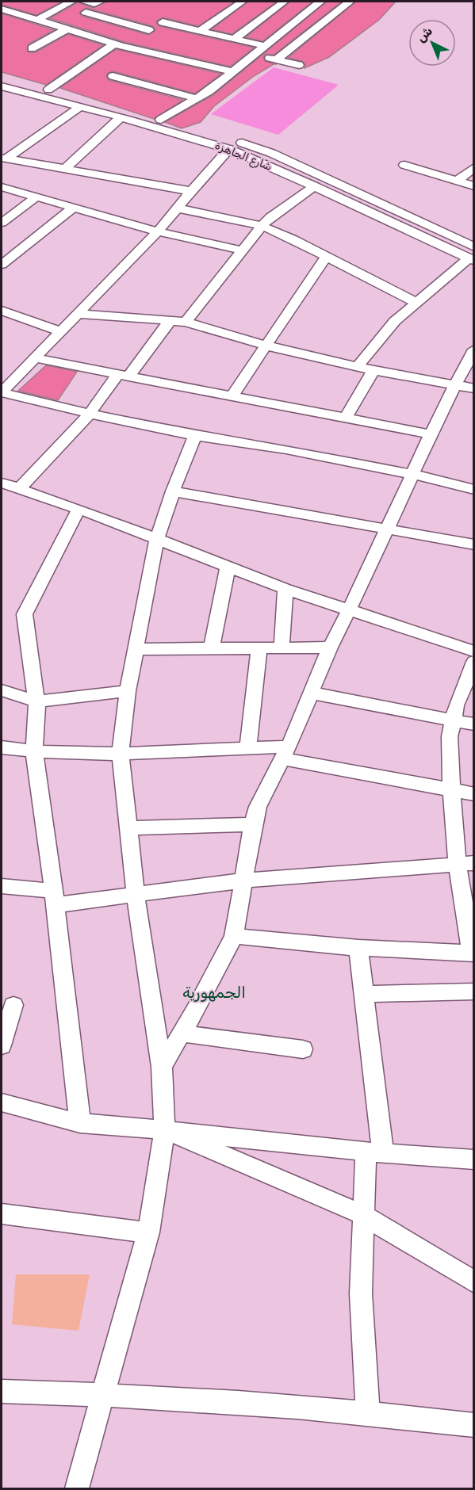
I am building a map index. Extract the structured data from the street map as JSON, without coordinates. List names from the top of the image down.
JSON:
{
  "streets": {
    "street": ["شارع الجاهزة"]
  },
  "districts": ["الجمهورية"],
  "north": "top left"
}
